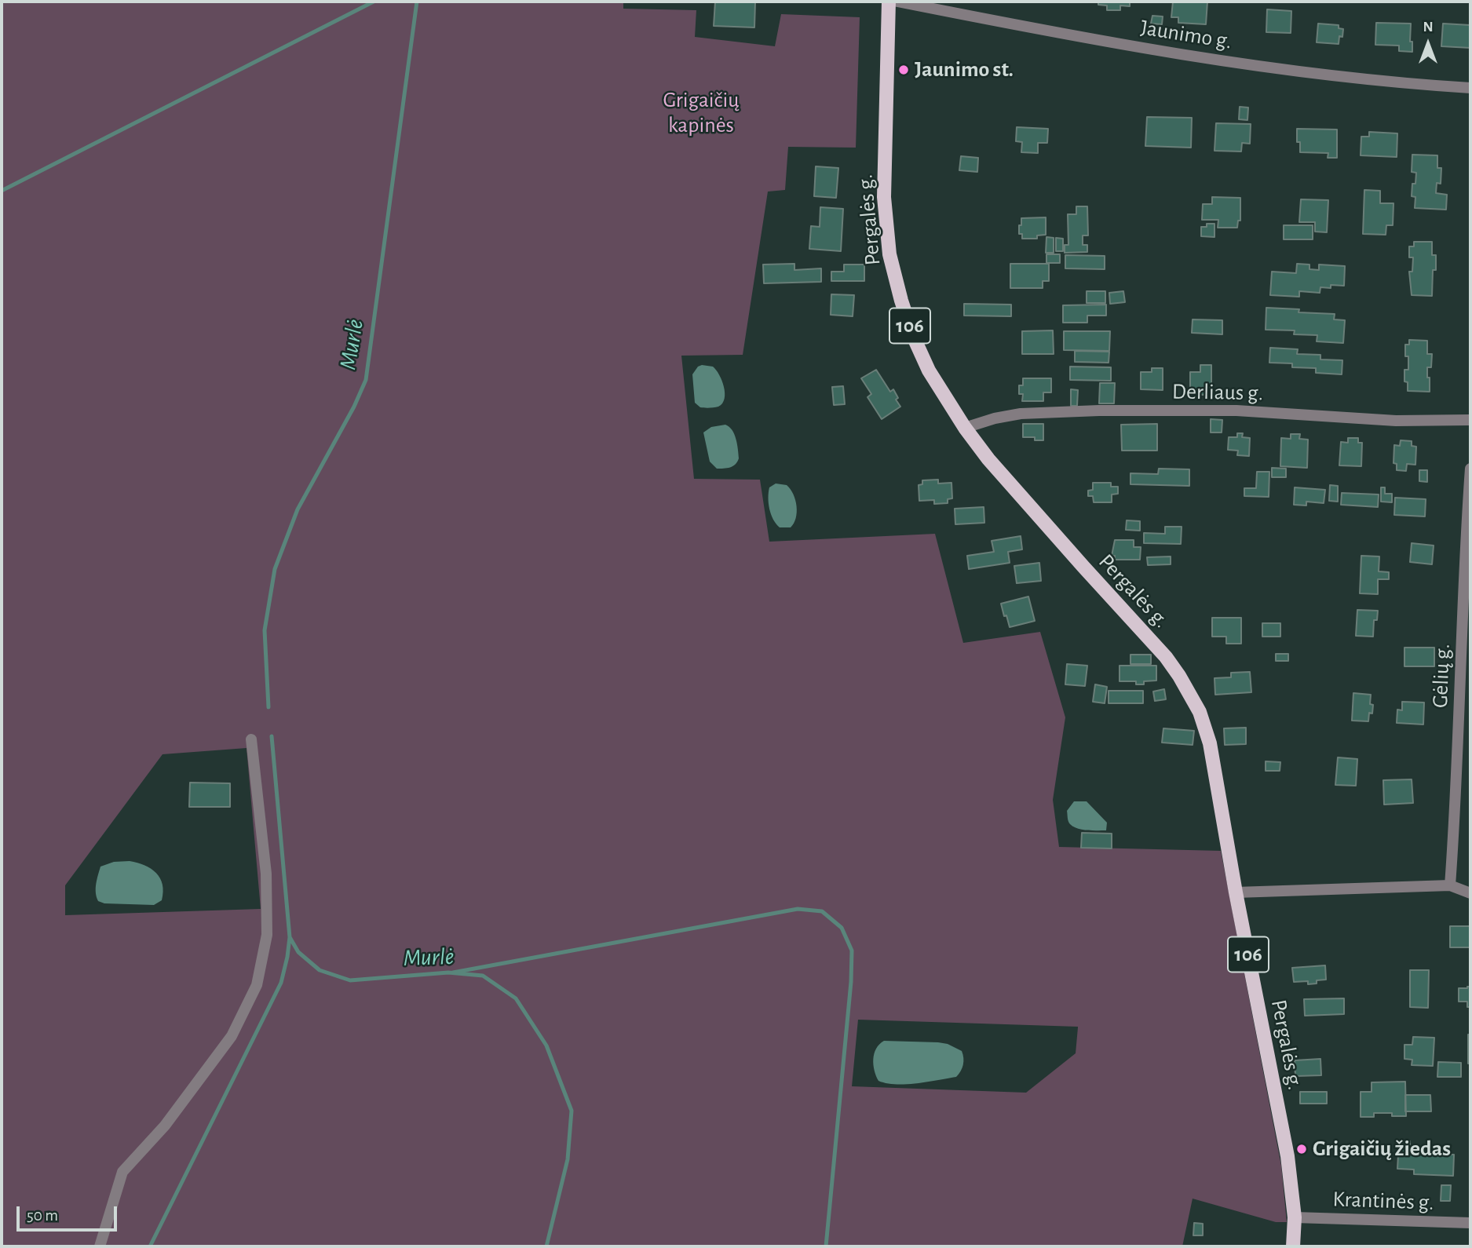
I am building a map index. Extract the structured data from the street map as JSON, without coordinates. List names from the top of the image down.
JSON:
{
  "streets": {
    "main road": ["Pergalės g.", "106"],
    "street": [
      "Jaunimo g.",
      "Derliaus g.",
      "Gėlių g.",
      "Krantinės g."
    ]
  },
  "crossings": [
    ["Pergalės g.", "Derliaus g."],
    ["Pergalės g.", "Krantinės g."]
  ],
  "water": ["Murlė"],
  "parks": ["Grigaičių kapinės"],
  "places": ["Jaunimo st.", "Grigaičių žiedas"],
  "scale_bar": "50 m",
  "north": "top"
}
